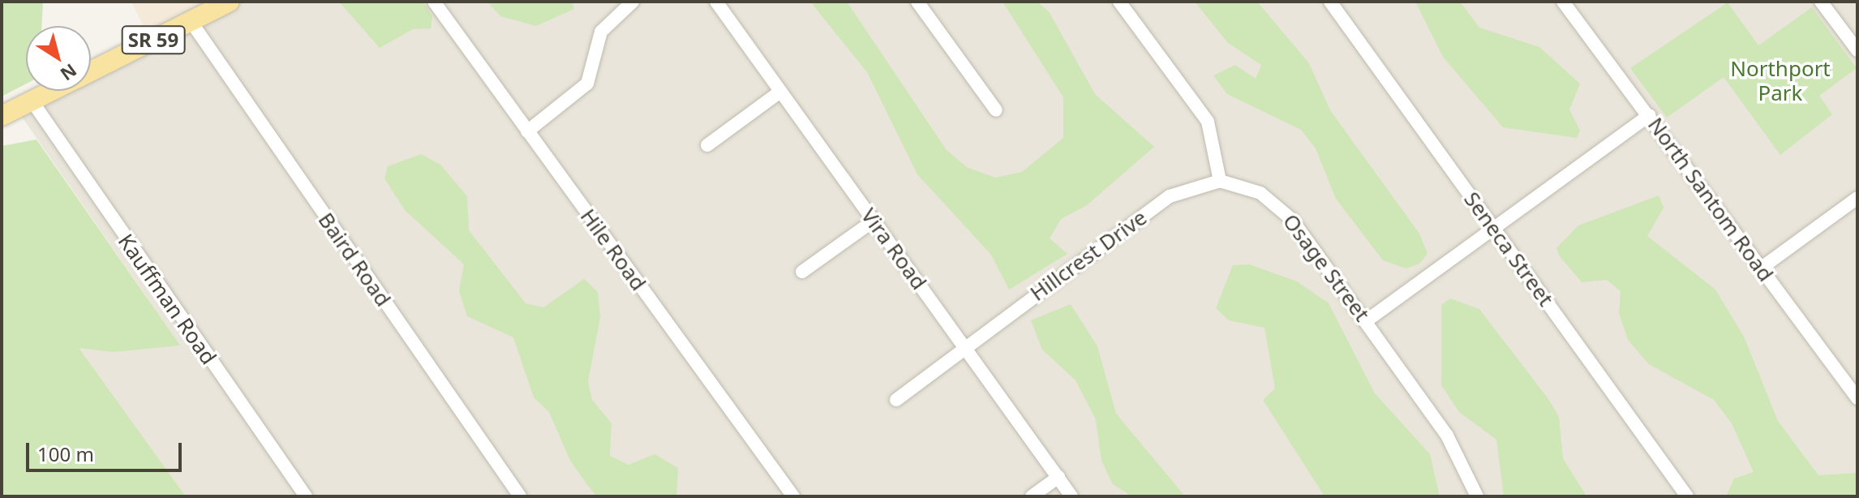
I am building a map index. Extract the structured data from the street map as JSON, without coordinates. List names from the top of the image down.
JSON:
{
  "streets": {
    "main road": ["SR 59"],
    "street": [
      "North Santom Road",
      "Vira Road",
      "Seneca Street",
      "Hile Road",
      "Hillcrest Drive",
      "Baird Road",
      "Osage Street",
      "Kauffman Road"
    ]
  },
  "crossings": [
    ["SR 59", "Baird Road"],
    ["SR 59", "Kauffman Road"],
    ["Vira Road", "Hillcrest Drive"],
    ["Hillcrest Drive", "Osage Street"]
  ],
  "parks": ["Northport Park"],
  "scale_bar": "100 m",
  "north": "bottom right"
}
